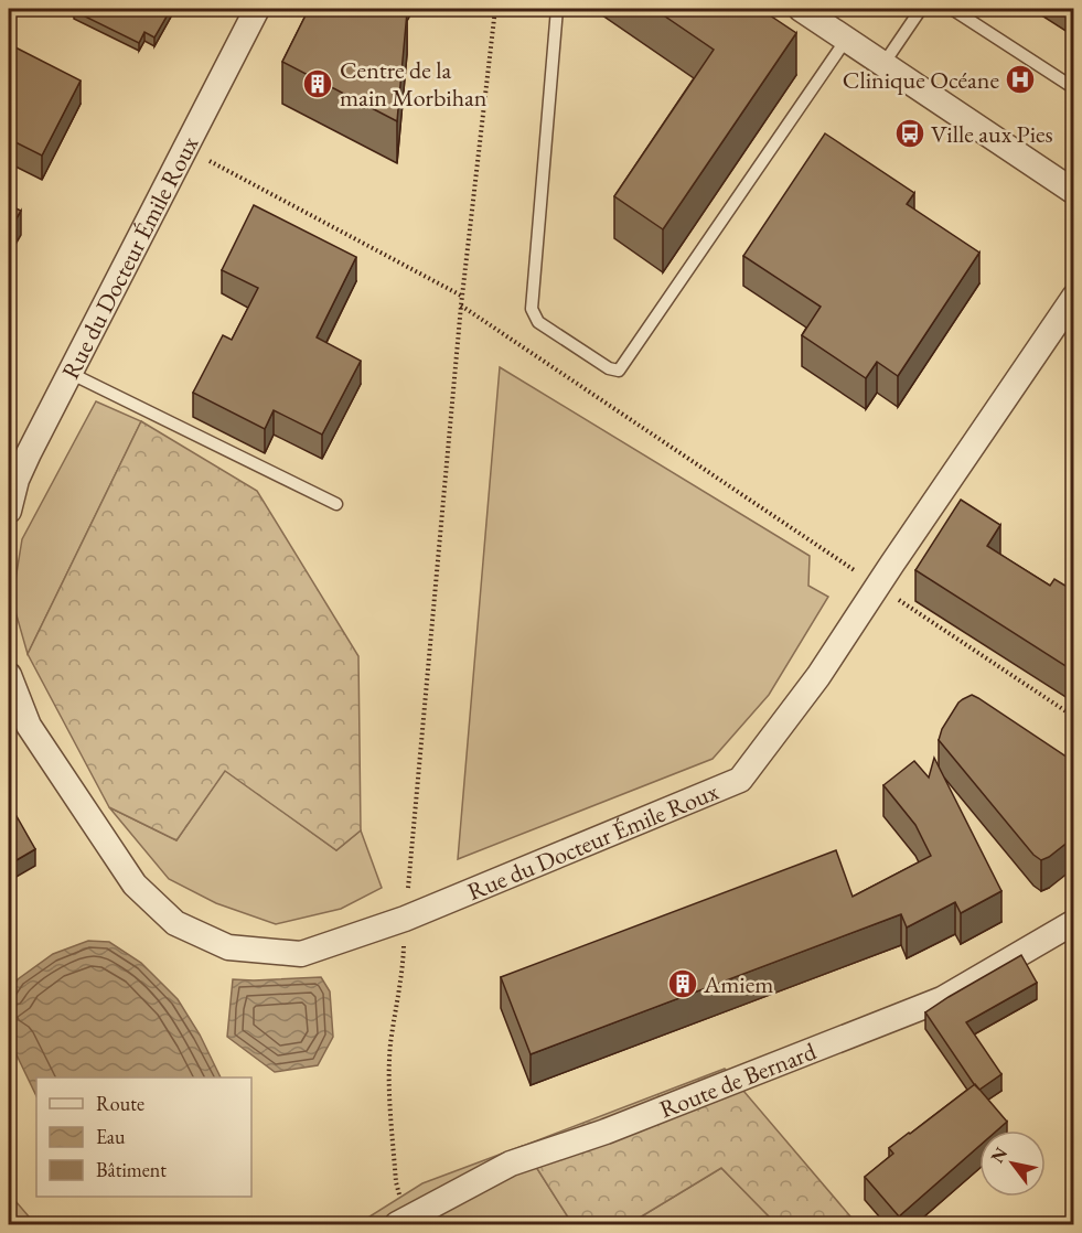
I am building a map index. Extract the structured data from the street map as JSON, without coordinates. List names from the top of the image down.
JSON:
{
  "streets": {
    "street": ["Rue du Docteur Émile Roux", "Route de Bernard"]
  },
  "places": {
    "hospital": ["Clinique Océane"],
    "building": ["Centre de la main Morbihan", "Amiem"],
    "bus stop": ["Ville aux Pies"]
  },
  "legend": ["Route", "Eau", "Bâtiment"],
  "north": "top left"
}
